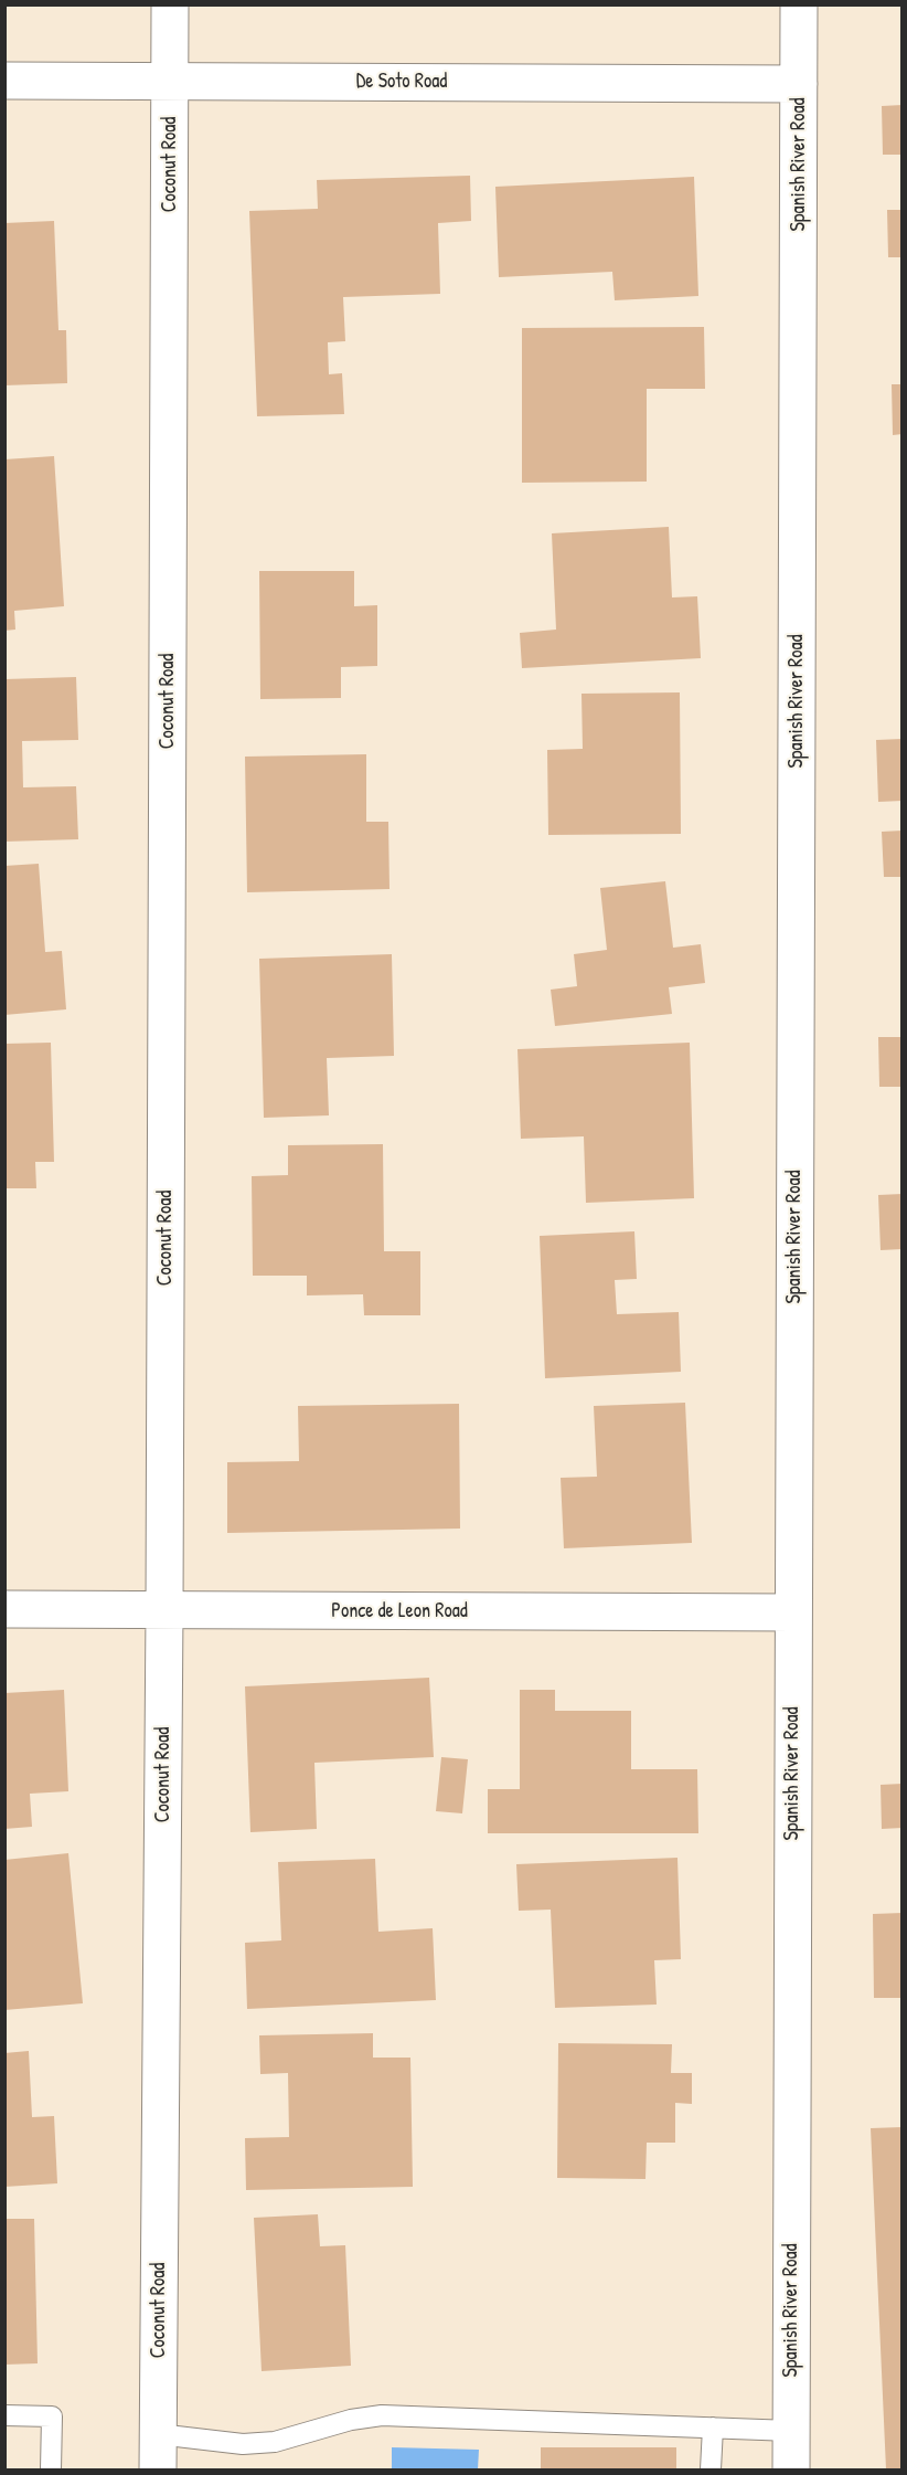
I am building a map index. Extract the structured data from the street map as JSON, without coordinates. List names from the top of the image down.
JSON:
{
  "streets": {
    "street": [
      "De Soto Road",
      "Coconut Road",
      "Spanish River Road",
      "Ponce de Leon Road"
    ]
  },
  "crossings": [
    ["De Soto Road", "Coconut Road"],
    ["De Soto Road", "Spanish River Road"],
    ["Coconut Road", "Ponce de Leon Road"],
    ["Spanish River Road", "Ponce de Leon Road"]
  ]
}
